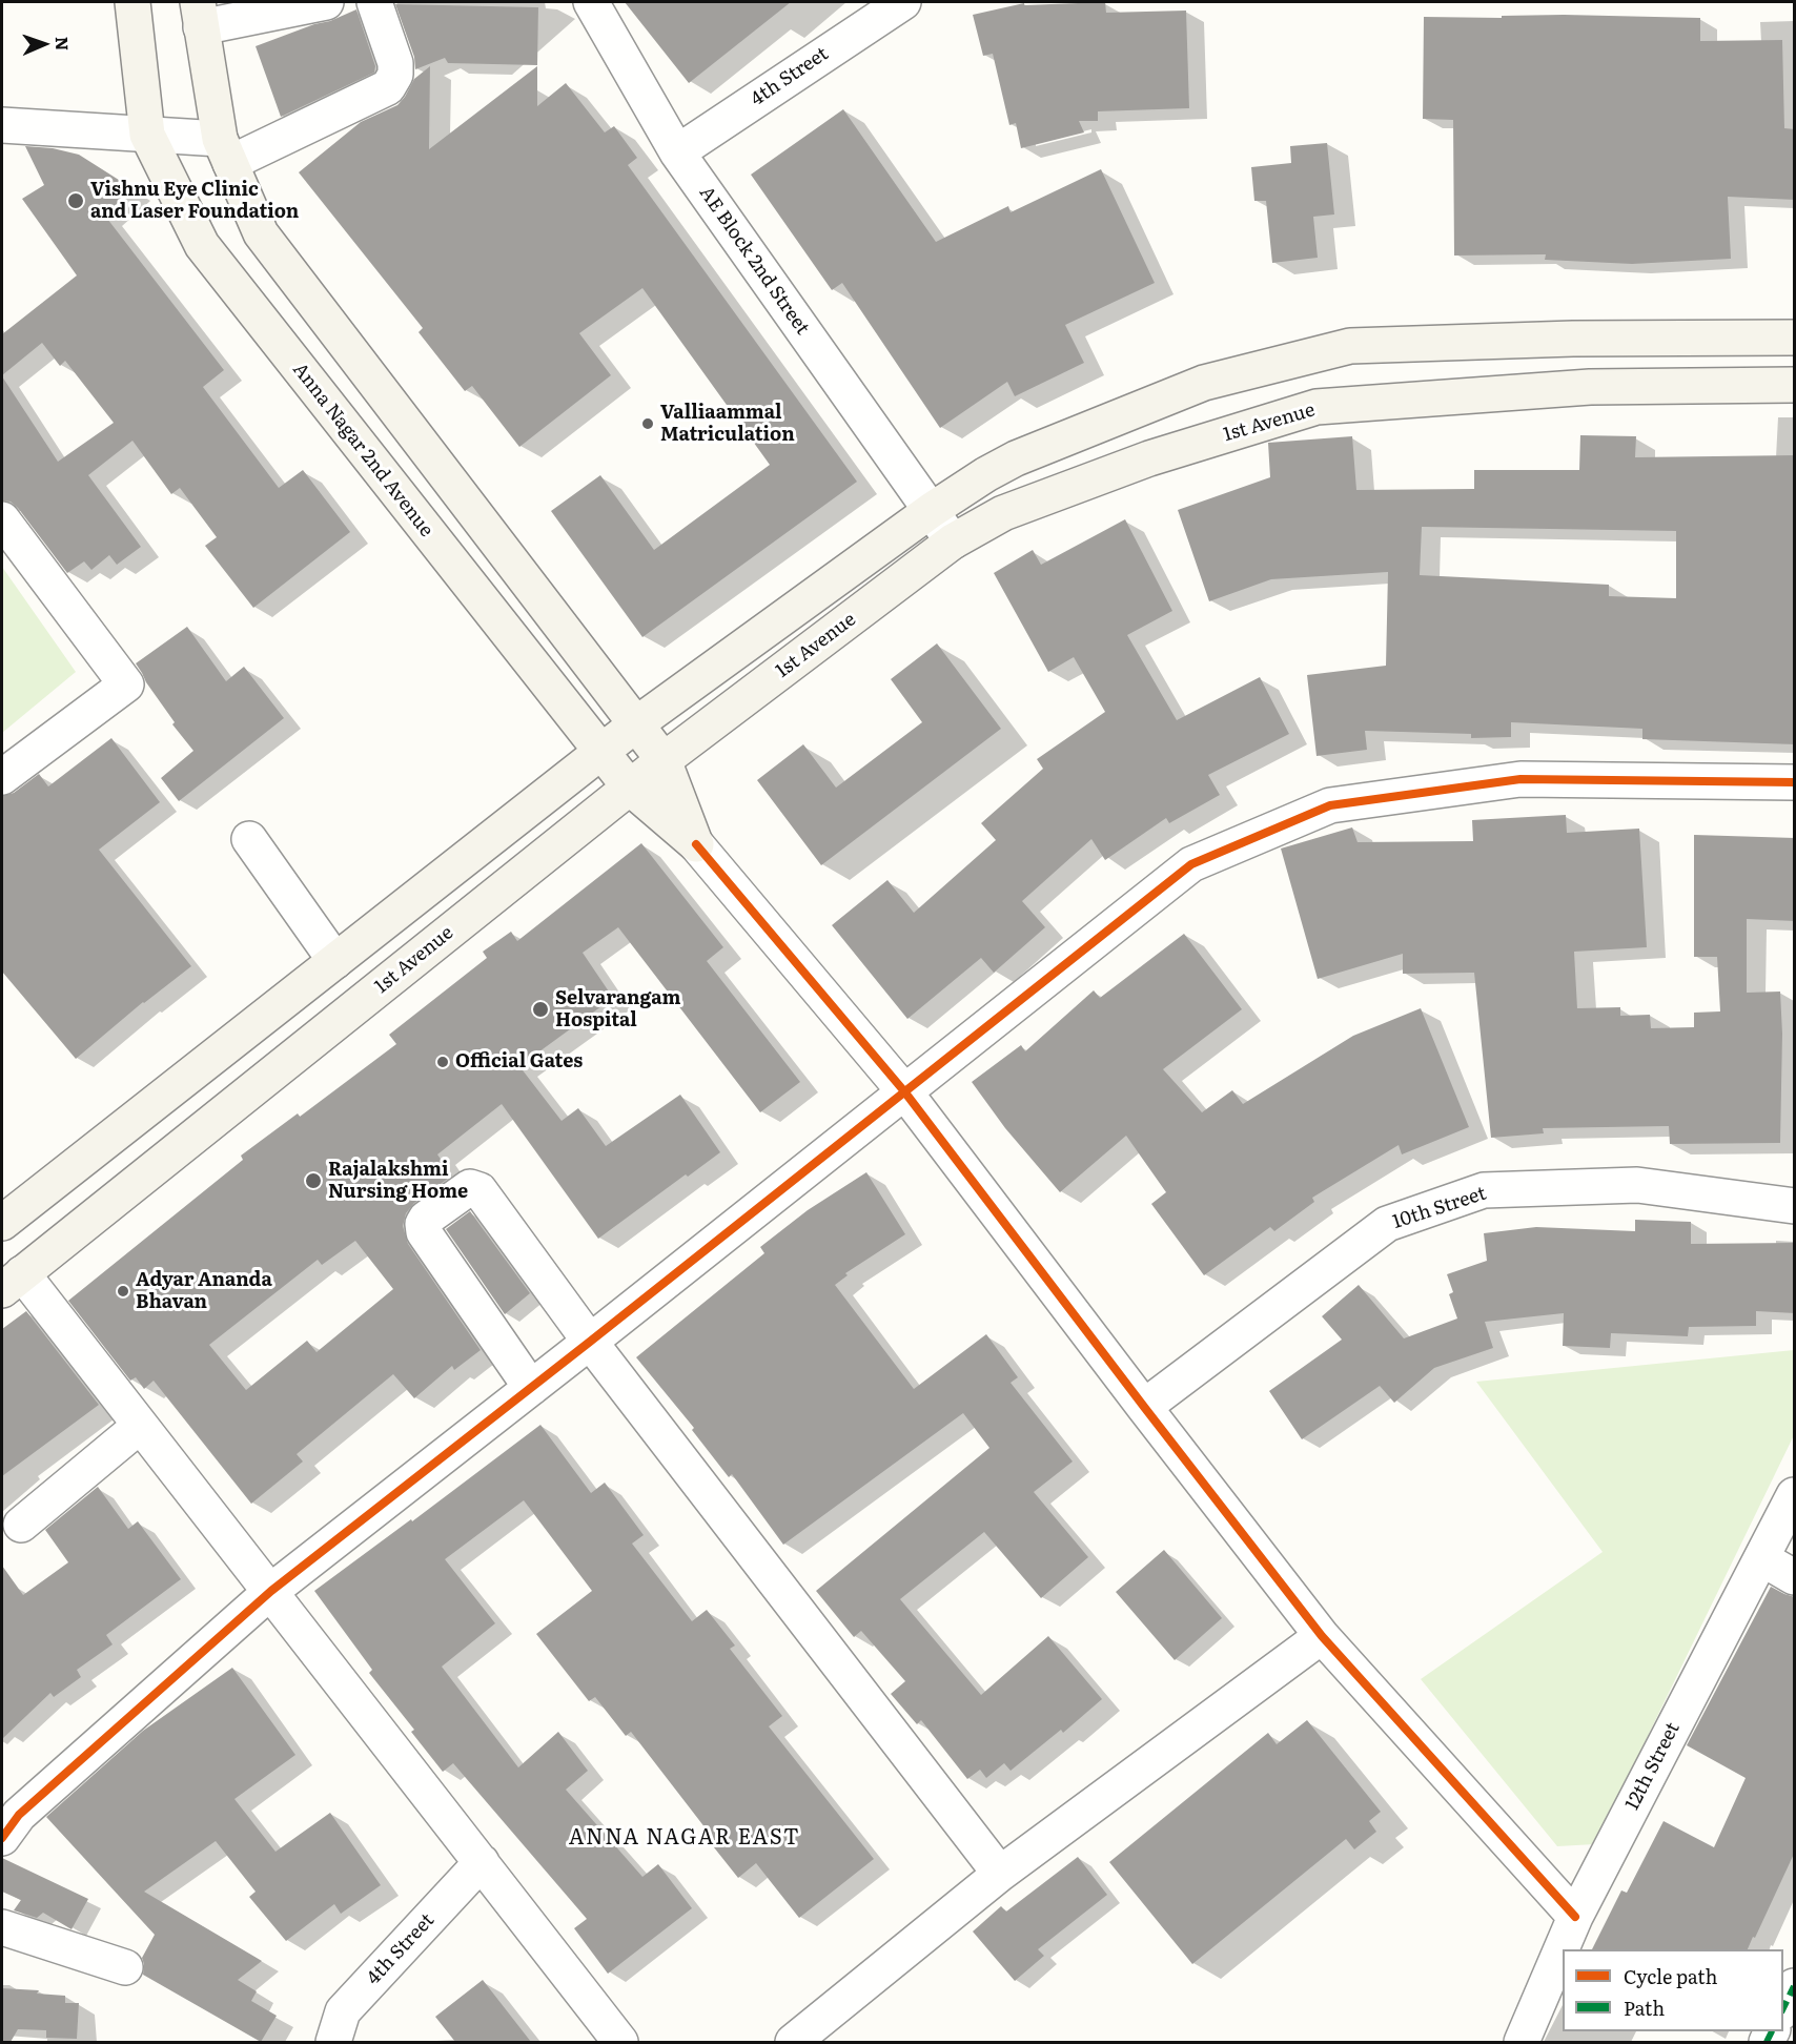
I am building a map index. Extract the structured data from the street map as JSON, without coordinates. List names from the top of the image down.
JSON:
{
  "streets": {
    "main road": ["1st Avenue", "Anna Nagar 2nd Avenue"],
    "street": [
      "4th Street",
      "AE Block 2nd Street",
      "10th Street",
      "12th Street"
    ]
  },
  "crossings": [
    ["4th Street", "AE Block 2nd Street"],
    ["AE Block 2nd Street", "1st Avenue"],
    ["1st Avenue", "Anna Nagar 2nd Avenue"]
  ],
  "districts": ["ANNA NAGAR EAST"],
  "places": [
    "Vishnu Eye Clinic and Laser Foundation",
    "Valliaammal Matriculation",
    "Selvarangam Hospital",
    "Official Gates",
    "Rajalakshmi Nursing Home",
    "Adyar Ananda Bhavan"
  ],
  "legend": ["Cycle path", "Path"],
  "north": "right"
}
